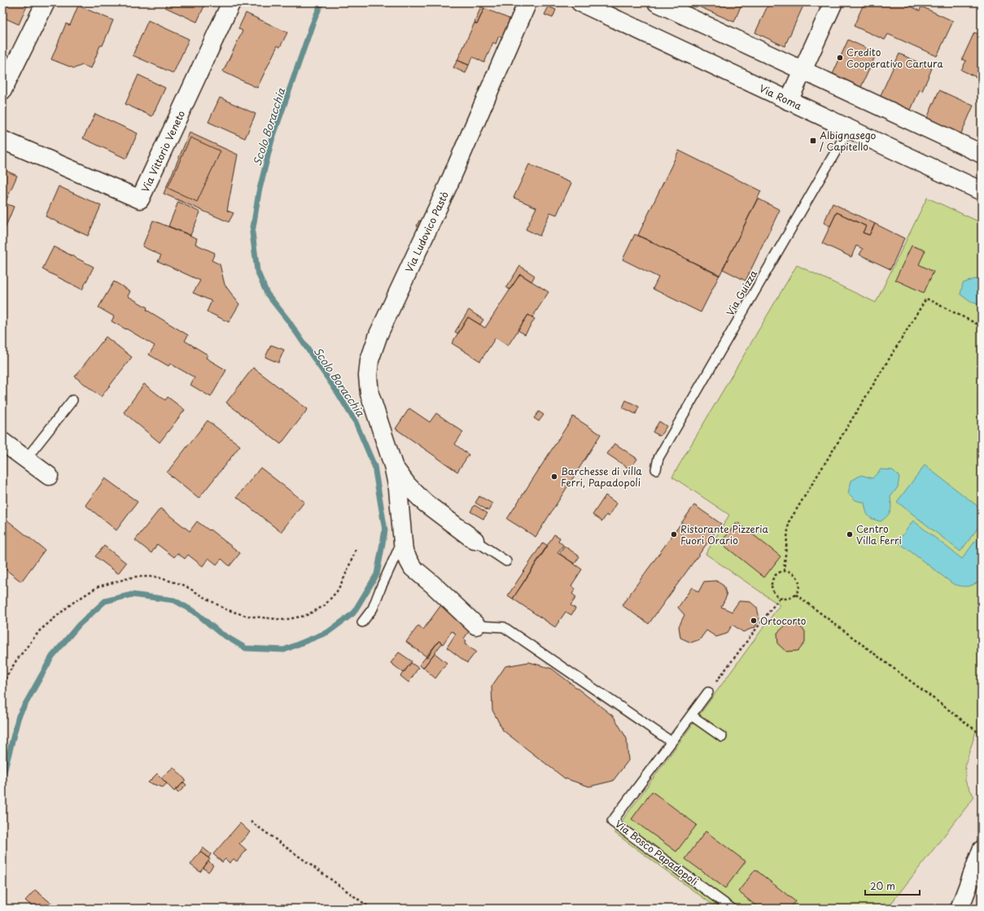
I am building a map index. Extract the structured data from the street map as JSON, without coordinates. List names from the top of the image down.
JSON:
{
  "streets": {
    "street": ["Via Roma", "Via Vittorio Veneto", "Via Ludovico Pastò"],
    "lane": ["Via Guizza", "Via Bosco Papadopoli"]
  },
  "crossings": [
    ["Via Roma", "Via Guizza"]
  ],
  "water": ["Scolo Boracchia"],
  "places": {
    "other": [
      "Credito Cooperativo Cartura",
      "Barchesse di villa Ferri, Papadopoli",
      "Ristorante Pizzeria Fuori Orario",
      "Centro Villa Ferri",
      "Ortocorto"
    ],
    "transit": ["Albignasego / Capitello"]
  },
  "scale_bar": "20 m"
}
